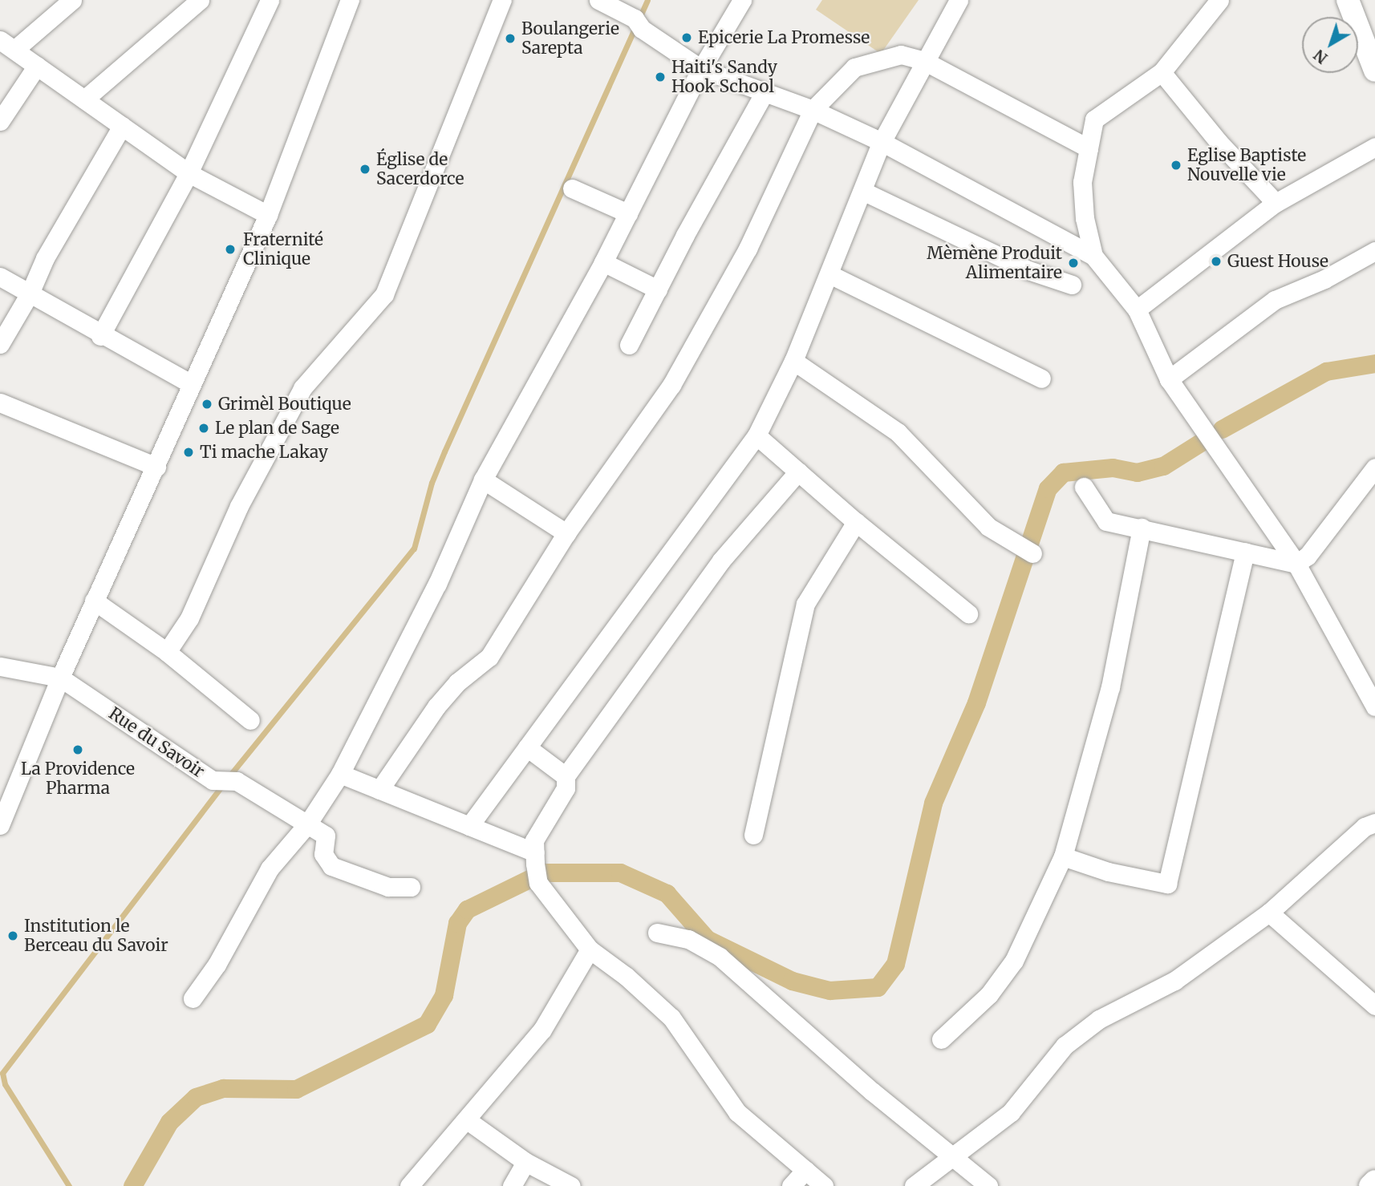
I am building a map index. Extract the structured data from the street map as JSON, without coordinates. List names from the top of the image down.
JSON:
{
  "streets": {
    "street": ["Rue du Savoir"]
  },
  "places": [
    "Epicerie La Promesse",
    "Boulangerie Sarepta",
    "Haiti's Sandy Hook School",
    "Eglise Baptiste Nouvelle vie",
    "Église de Sacerdorce",
    "Fraternité Clinique",
    "Guest House",
    "Mèmène Produit Alimentaire",
    "Grimèl Boutique",
    "Le plan de Sage",
    "Ti mache Lakay",
    "La Providence Pharma",
    "Institution le Berceau du Savoir"
  ],
  "north": "bottom left"
}
